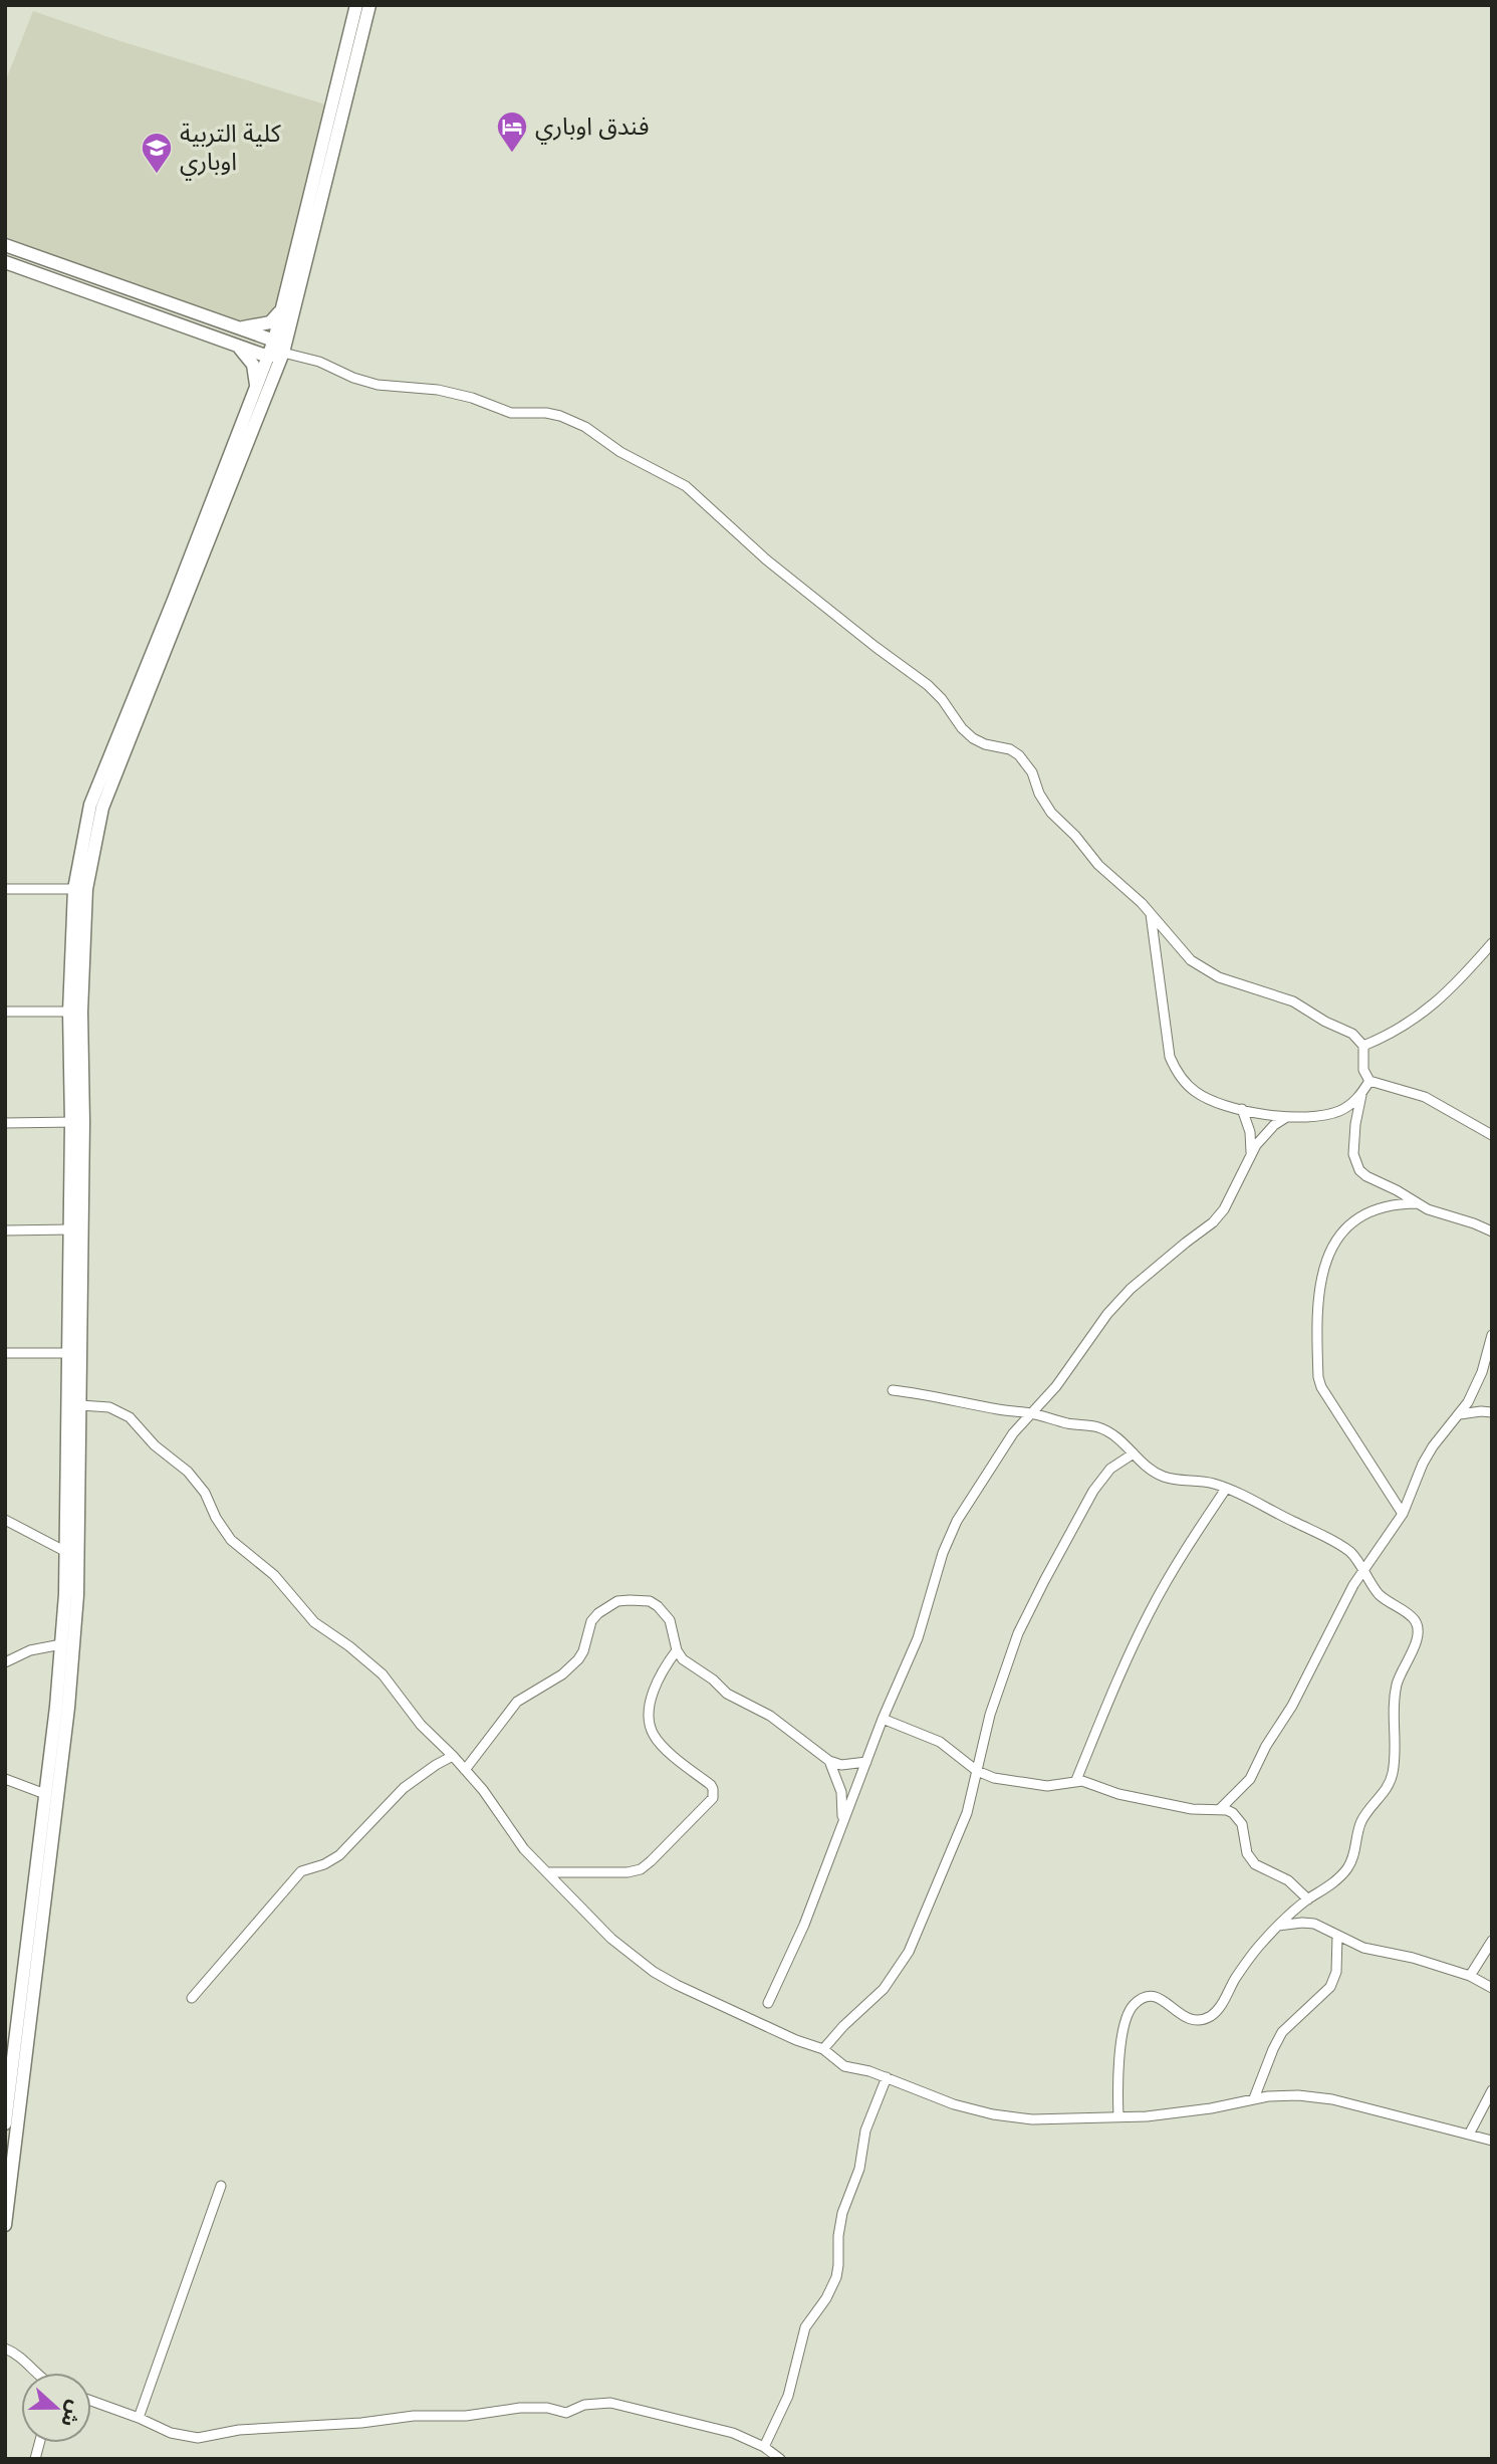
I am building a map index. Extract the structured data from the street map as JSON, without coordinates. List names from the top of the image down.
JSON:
{
  "places": {
    "hotel": ["فندق اوباري"],
    "school or university": ["كلية التربية اوباري"]
  },
  "north": "right"
}
